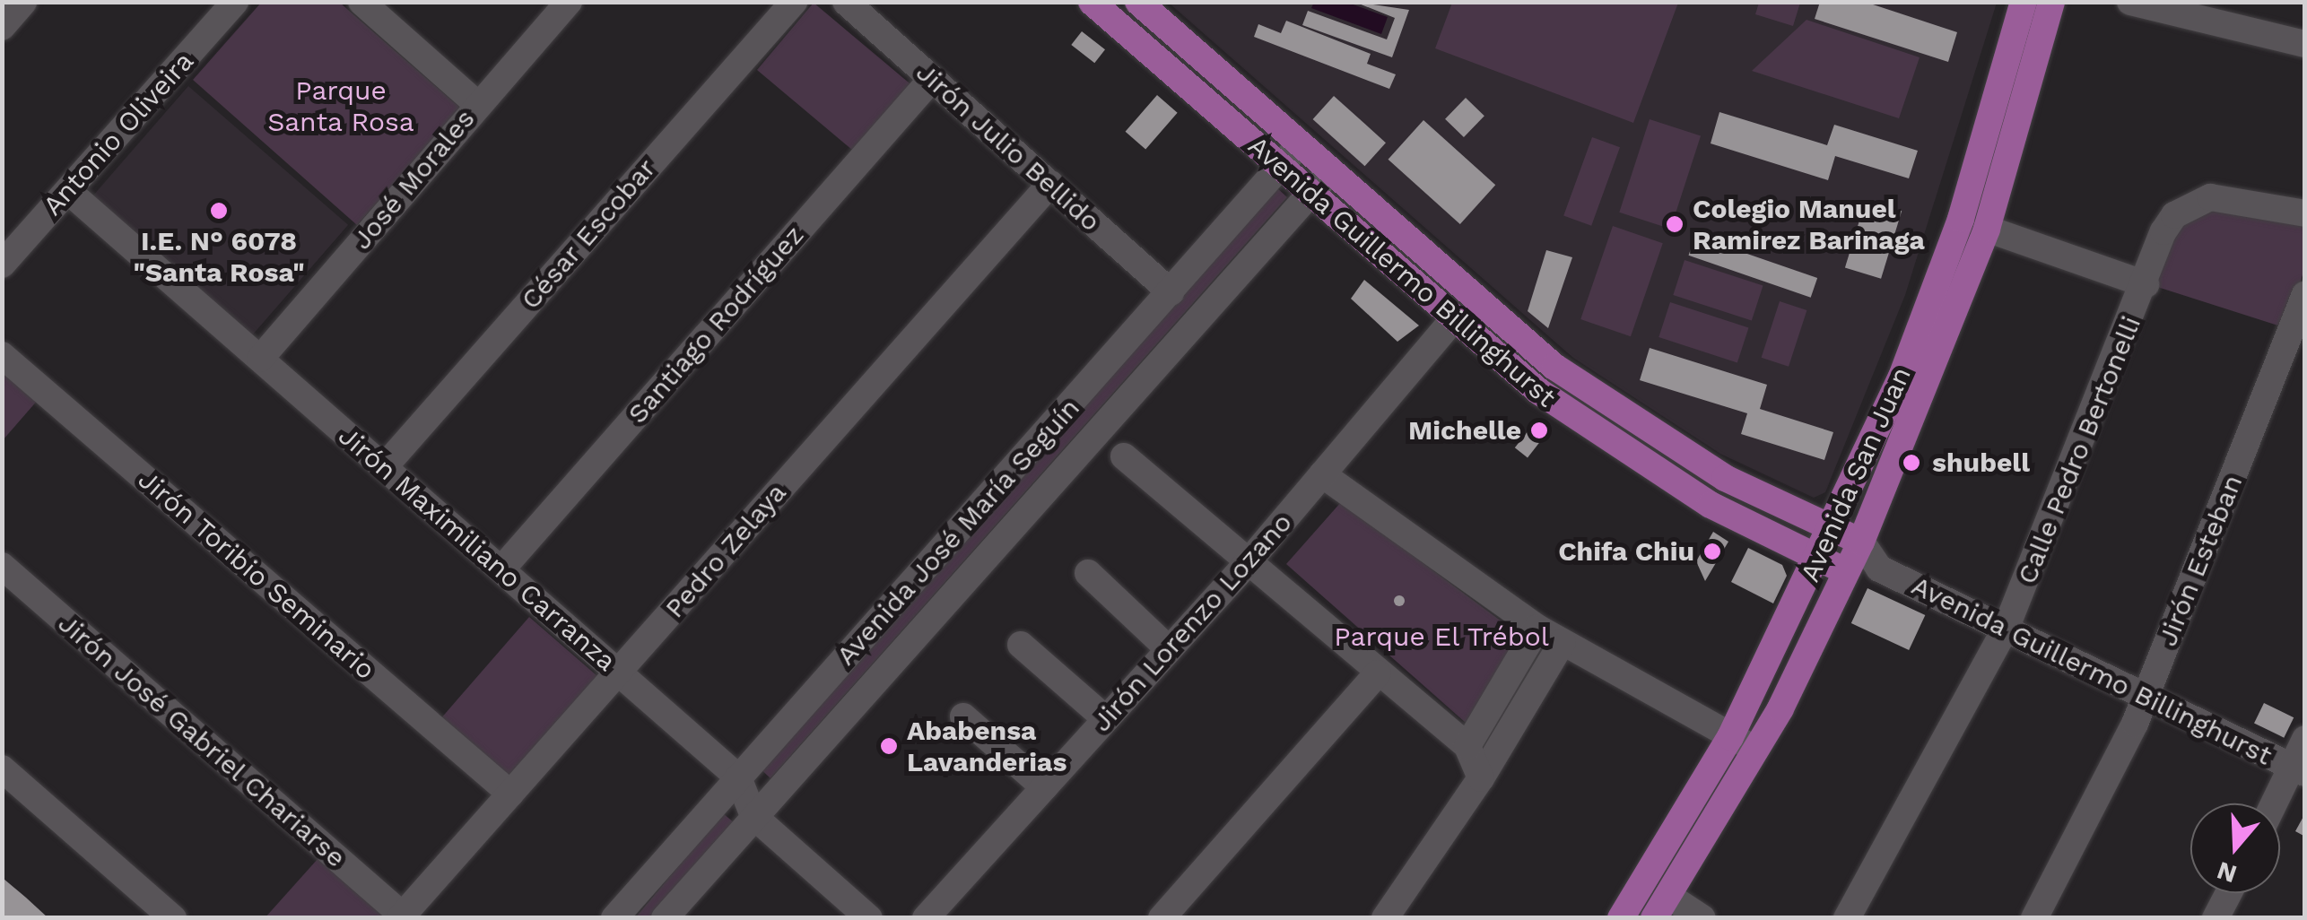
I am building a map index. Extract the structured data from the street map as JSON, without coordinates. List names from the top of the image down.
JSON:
{
  "streets": {
    "main road": ["Avenida Guillermo Billinghurst", "Avenida San Juan"],
    "street": [
      "Antonio Oliveira",
      "Jirón Julio Bellido",
      "José Morales",
      "César Escobar",
      "Santiago Rodríguez",
      "Calle Pedro Bertonelli",
      "Avenida José María Seguín",
      "Jirón Maximiliano Carranza",
      "Pedro Zelaya",
      "Jirón Esteban",
      "Jirón Toribio Seminario",
      "Jirón Lorenzo Lozano",
      "Jirón José Gabriel Chariarse"
    ]
  },
  "crossings": [
    ["Antonio Oliveira", "Jirón Maximiliano Carranza"],
    ["Jirón Julio Bellido", "Santiago Rodríguez"],
    ["Jirón Julio Bellido", "Avenida José María Seguín"],
    ["Jirón Julio Bellido", "Pedro Zelaya"],
    ["José Morales", "Jirón Maximiliano Carranza"],
    ["César Escobar", "Jirón Maximiliano Carranza"],
    ["Avenida Guillermo Billinghurst", "Calle Pedro Bertonelli"],
    ["Avenida Guillermo Billinghurst", "Avenida San Juan"],
    ["Avenida Guillermo Billinghurst", "Avenida José María Seguín"],
    ["Avenida Guillermo Billinghurst", "Jirón Esteban"],
    ["Avenida Guillermo Billinghurst", "Jirón Lorenzo Lozano"],
    ["Santiago Rodríguez", "Jirón Maximiliano Carranza"],
    ["Avenida José María Seguín", "Jirón Maximiliano Carranza"],
    ["Jirón Maximiliano Carranza", "Pedro Zelaya"],
    ["Pedro Zelaya", "Jirón Toribio Seminario"],
    ["Pedro Zelaya", "Jirón José Gabriel Chariarse"]
  ],
  "parks": ["Parque Santa Rosa", "Parque El Trébol"],
  "places": [
    "I.E. N° 6078 \"Santa Rosa\"",
    "Colegio Manuel Ramirez Barinaga",
    "Michelle",
    "shubell",
    "Chifa Chiu",
    "Ababensa Lavanderias"
  ],
  "north": "bottom"
}
